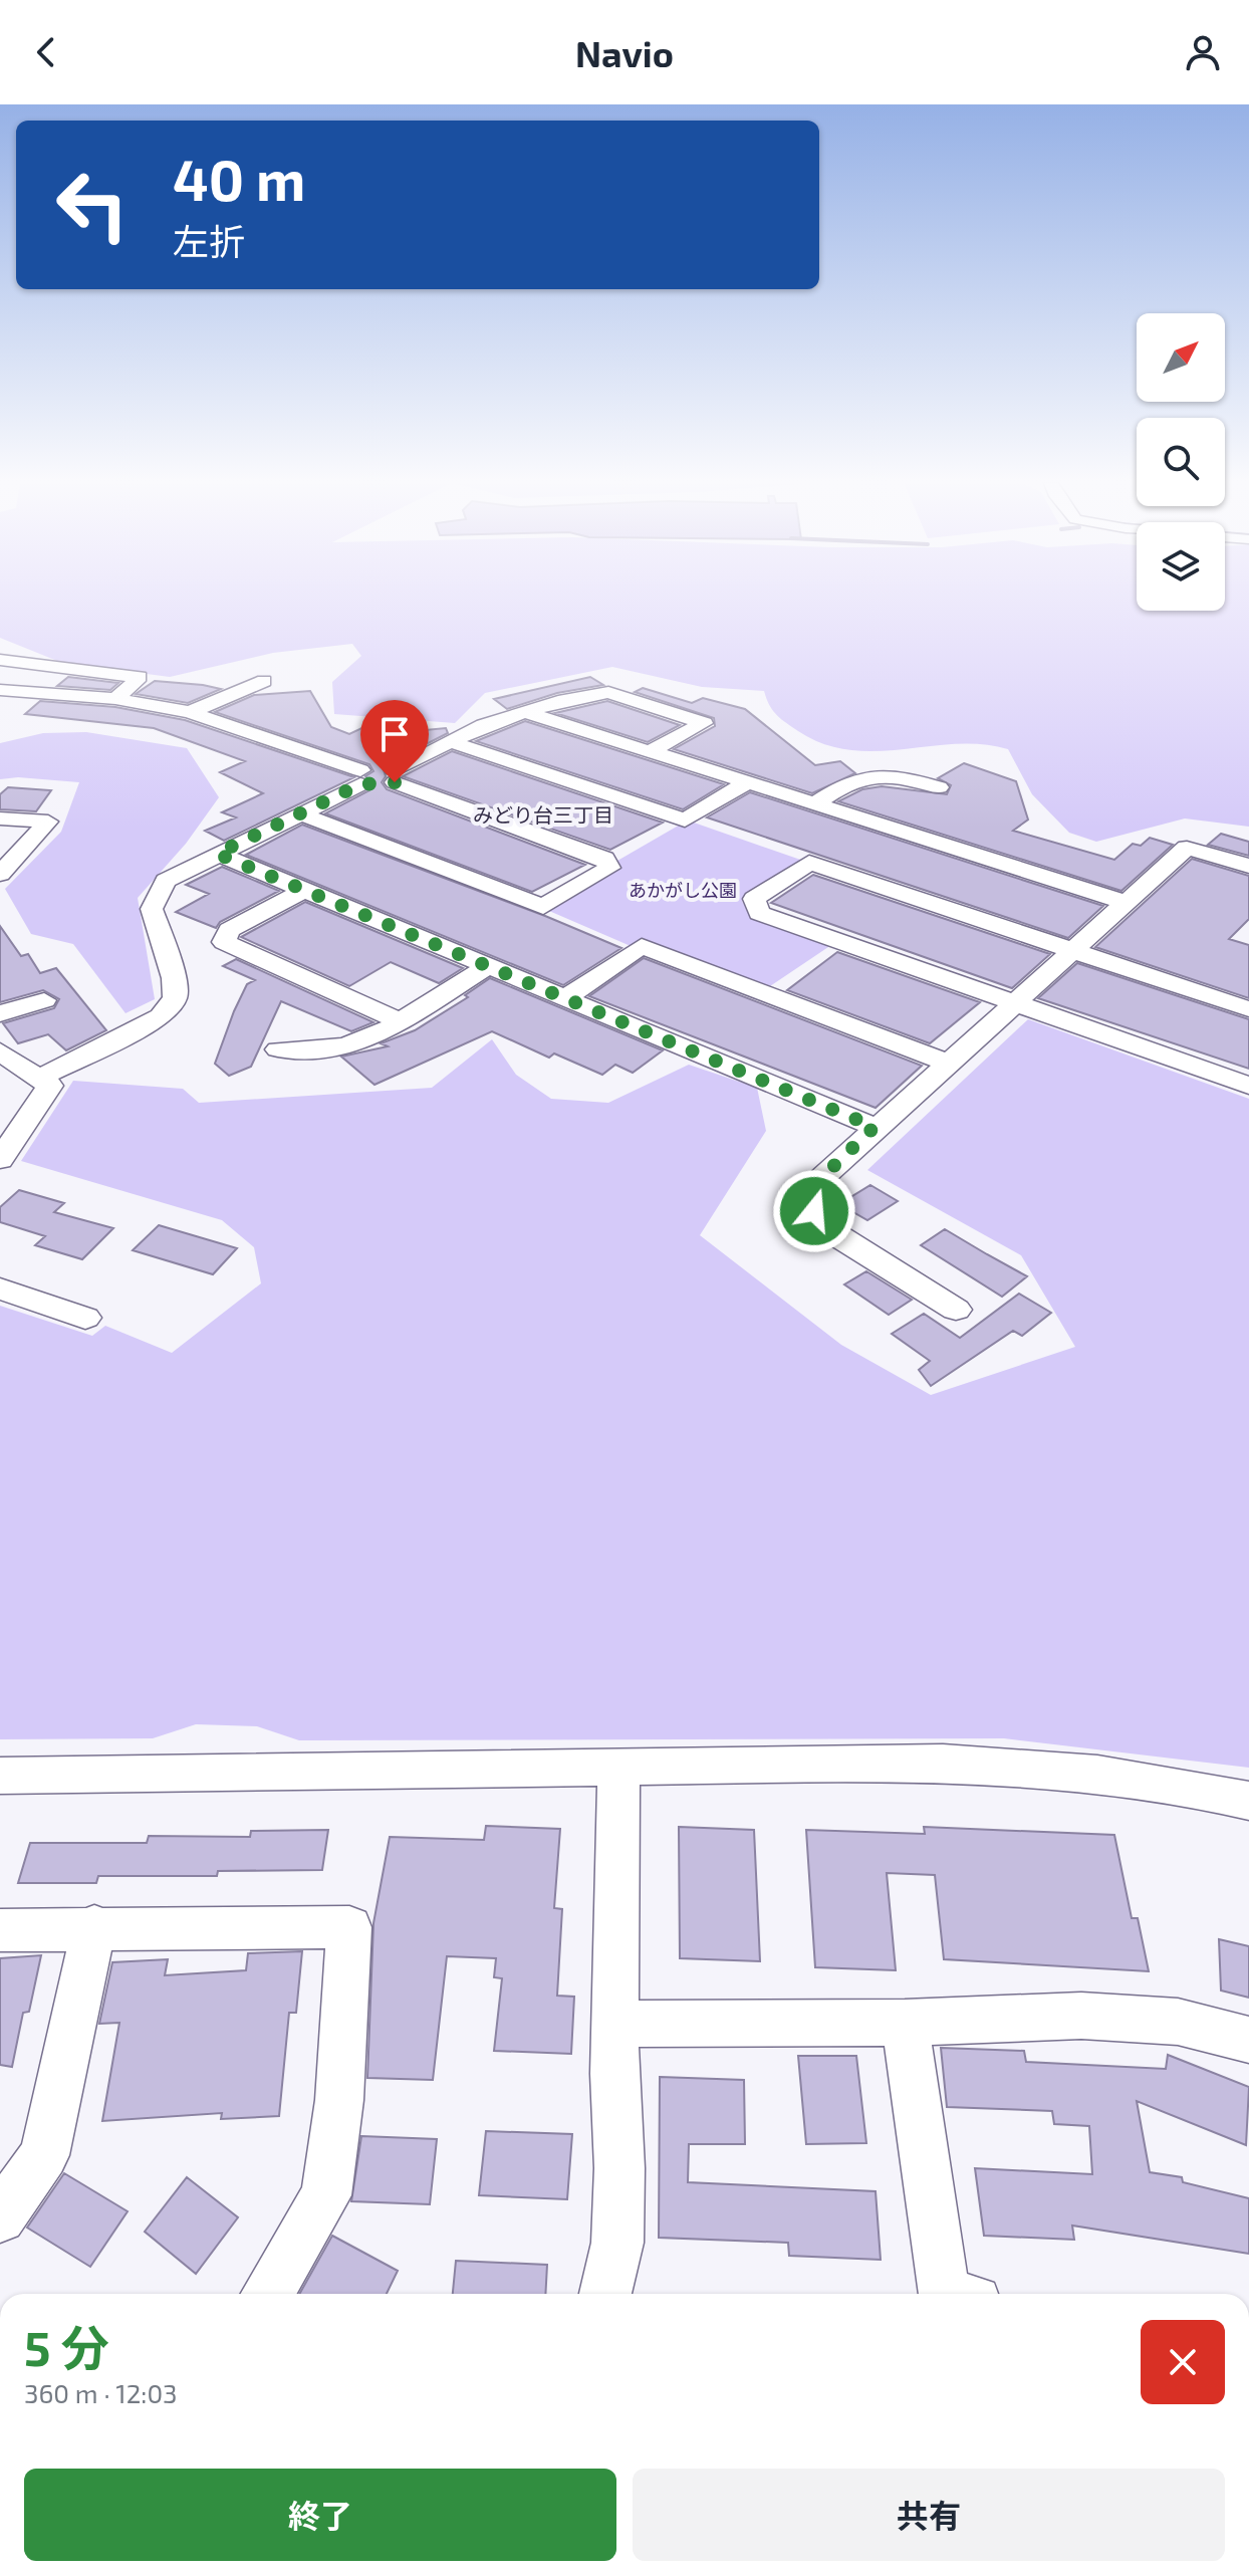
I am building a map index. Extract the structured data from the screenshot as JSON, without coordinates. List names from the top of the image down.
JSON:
{
  "districts": ["みどり台三丁目"],
  "parks": ["あかがし公園"],
  "north": "top right",
  "page": {
    "header": "Navio",
    "turn": ["40 m", "左折"],
    "heading": ["5 分", "360 m · 12:03"],
    "buttons": ["終了", "共有"]
  }
}
